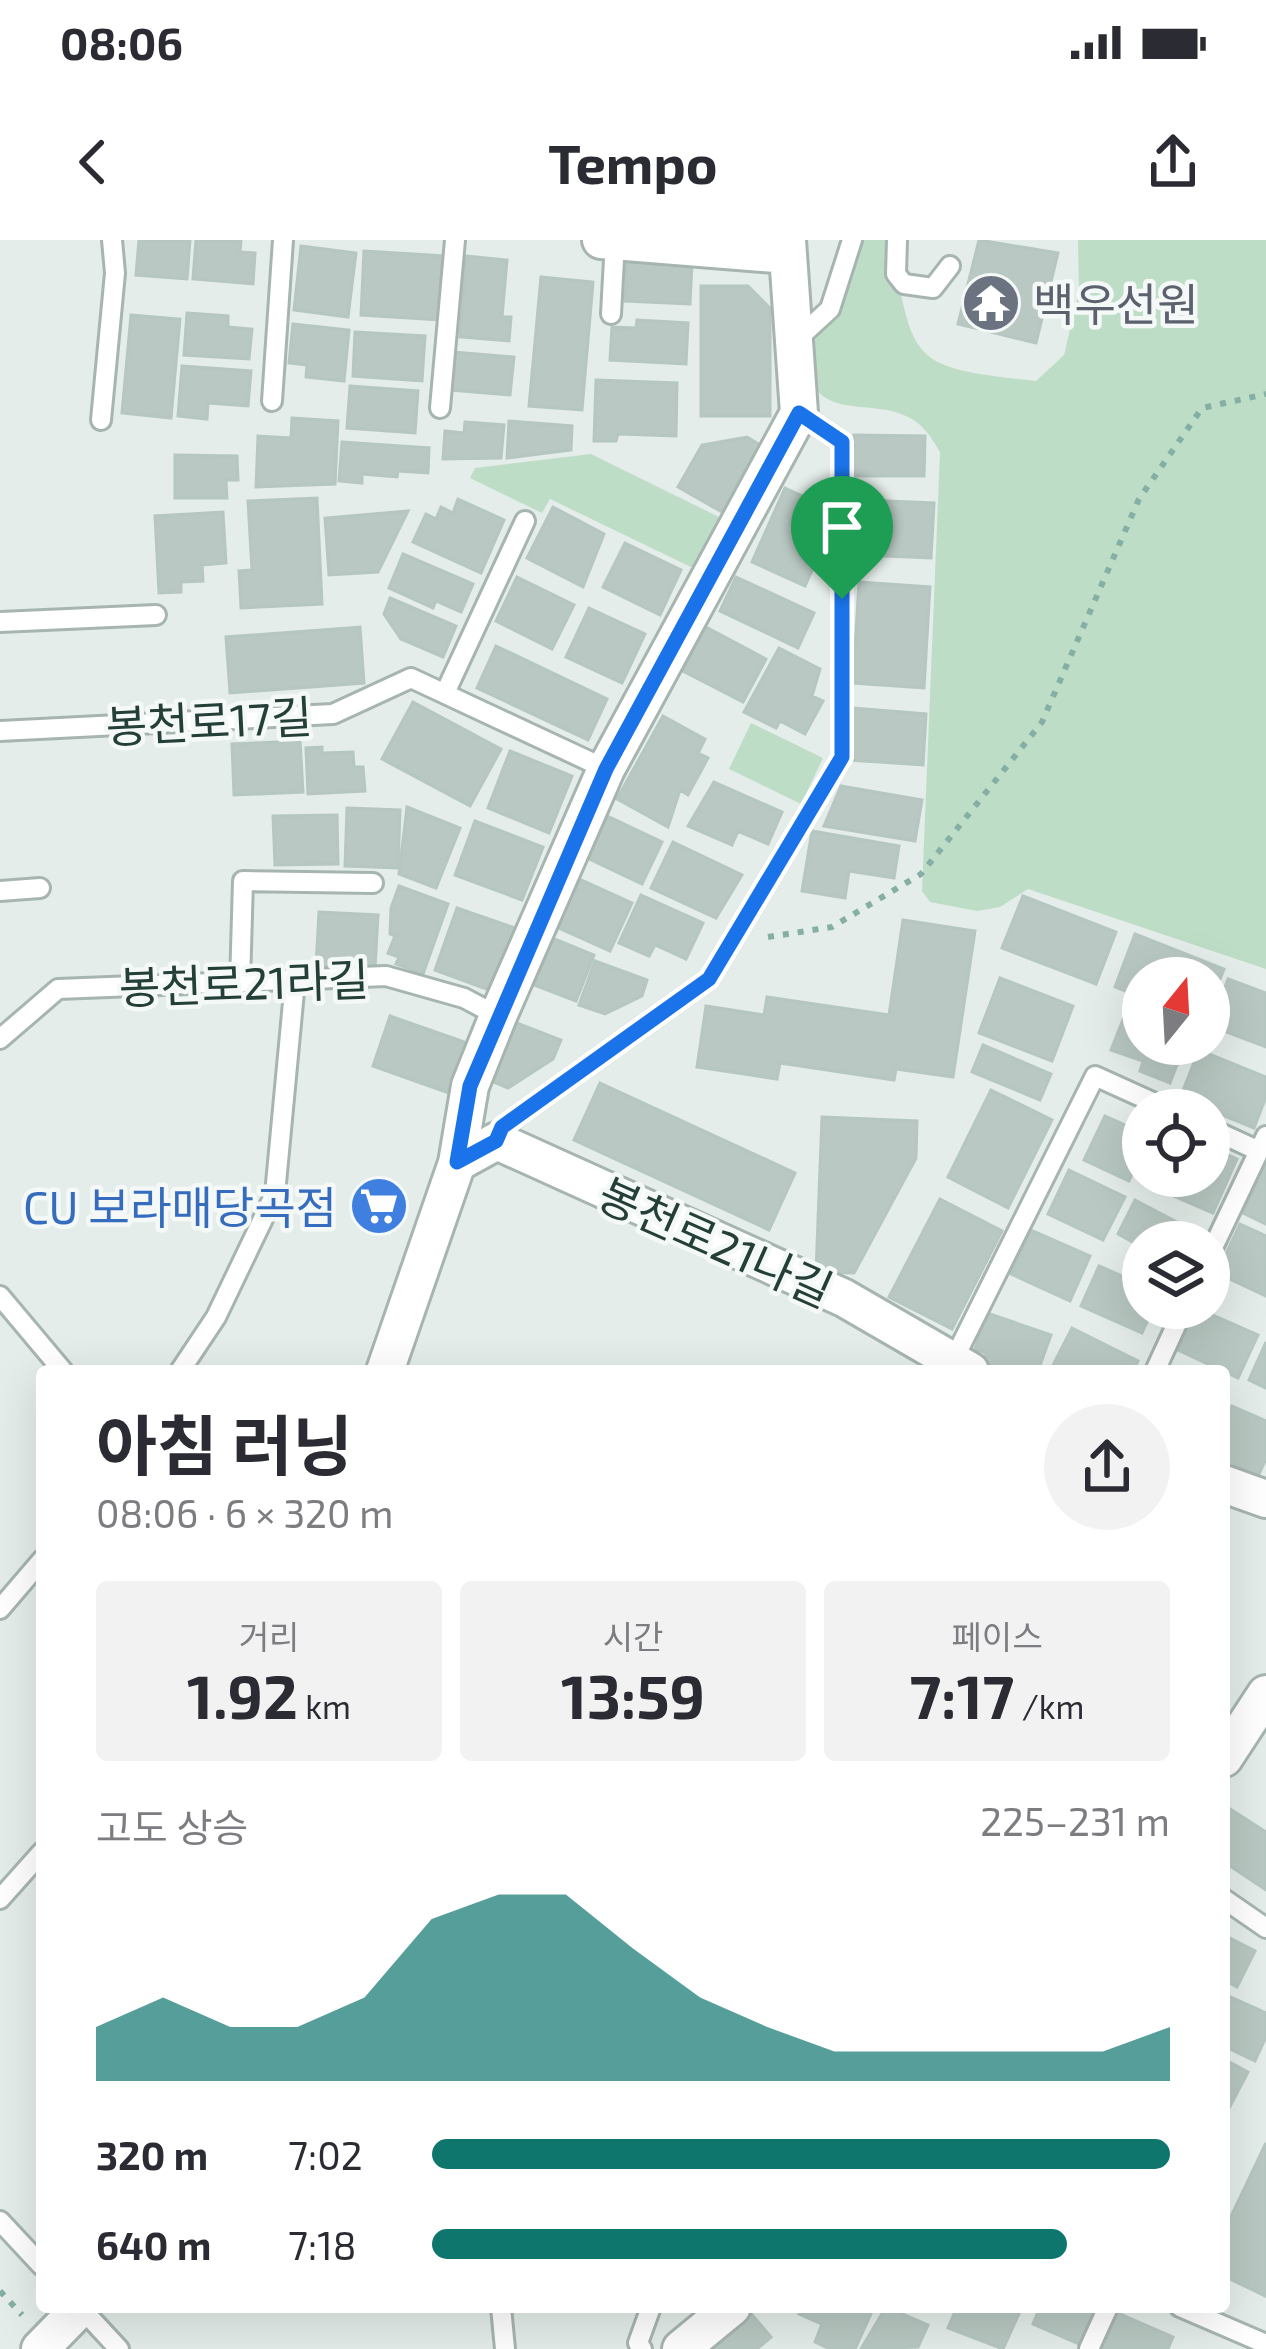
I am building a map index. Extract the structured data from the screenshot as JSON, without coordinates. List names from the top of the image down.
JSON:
{
  "streets": {
    "street": ["봉천로21나길"],
    "lane": ["봉천로17길", "봉천로21라길"]
  },
  "places": {
    "temple": ["백우선원"],
    "supermarket": ["CU 보라매당곡점"]
  },
  "north": "top",
  "page": {
    "status": "08:06",
    "header": "Tempo",
    "heading": ["아침 러닝", "08:06 · 6 × 320 m"],
    "stats": [
      ["거리", "1.92 km"],
      ["시간", "13:59"],
      ["페이스", "7:17 /km"]
    ],
    "chart": ["고도 상승", "225–231 m"],
    "list": [
      {
        "name": "320 m",
        "note": "7:02"
      },
      {
        "name": "640 m",
        "note": "7:18"
      }
    ]
  }
}
